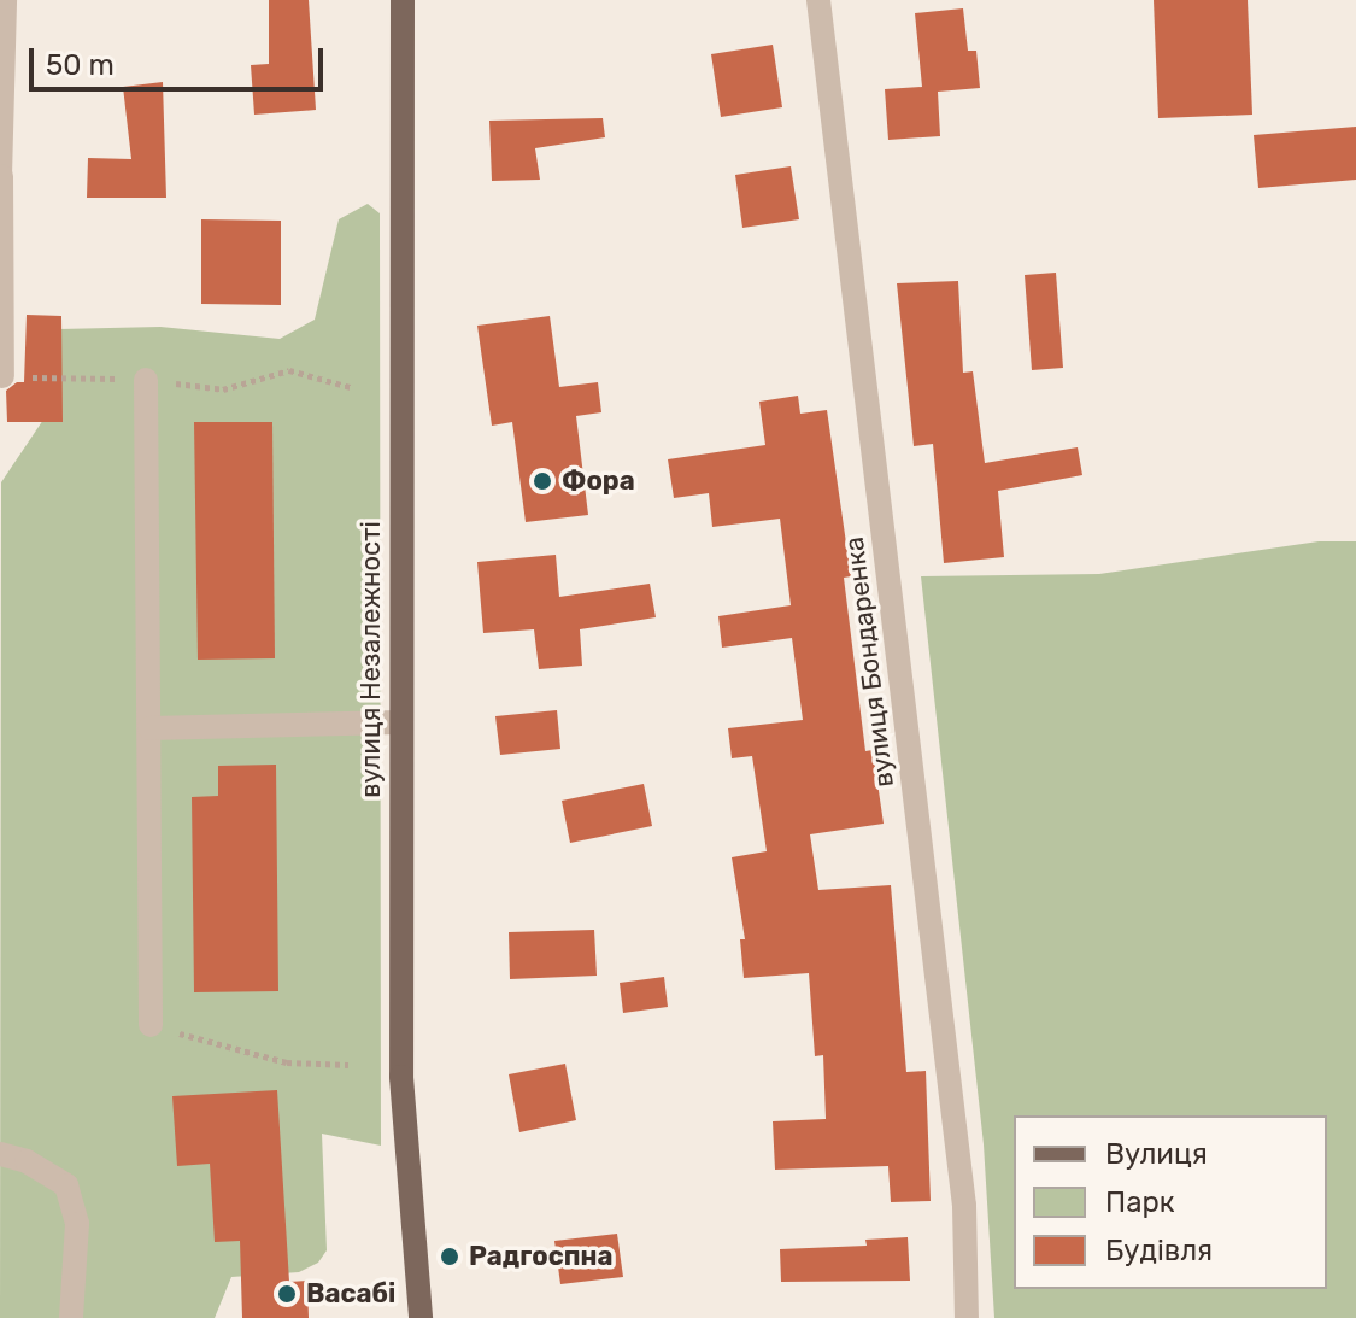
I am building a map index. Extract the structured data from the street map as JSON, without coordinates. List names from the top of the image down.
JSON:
{
  "streets": {
    "main road": ["вулиця Незалежності"],
    "street": ["вулиця Бондаренка"]
  },
  "places": ["Фора", "Радгоспна", "Васабі"],
  "legend": ["Вулиця", "Парк", "Будівля"],
  "scale_bar": "50 m"
}
